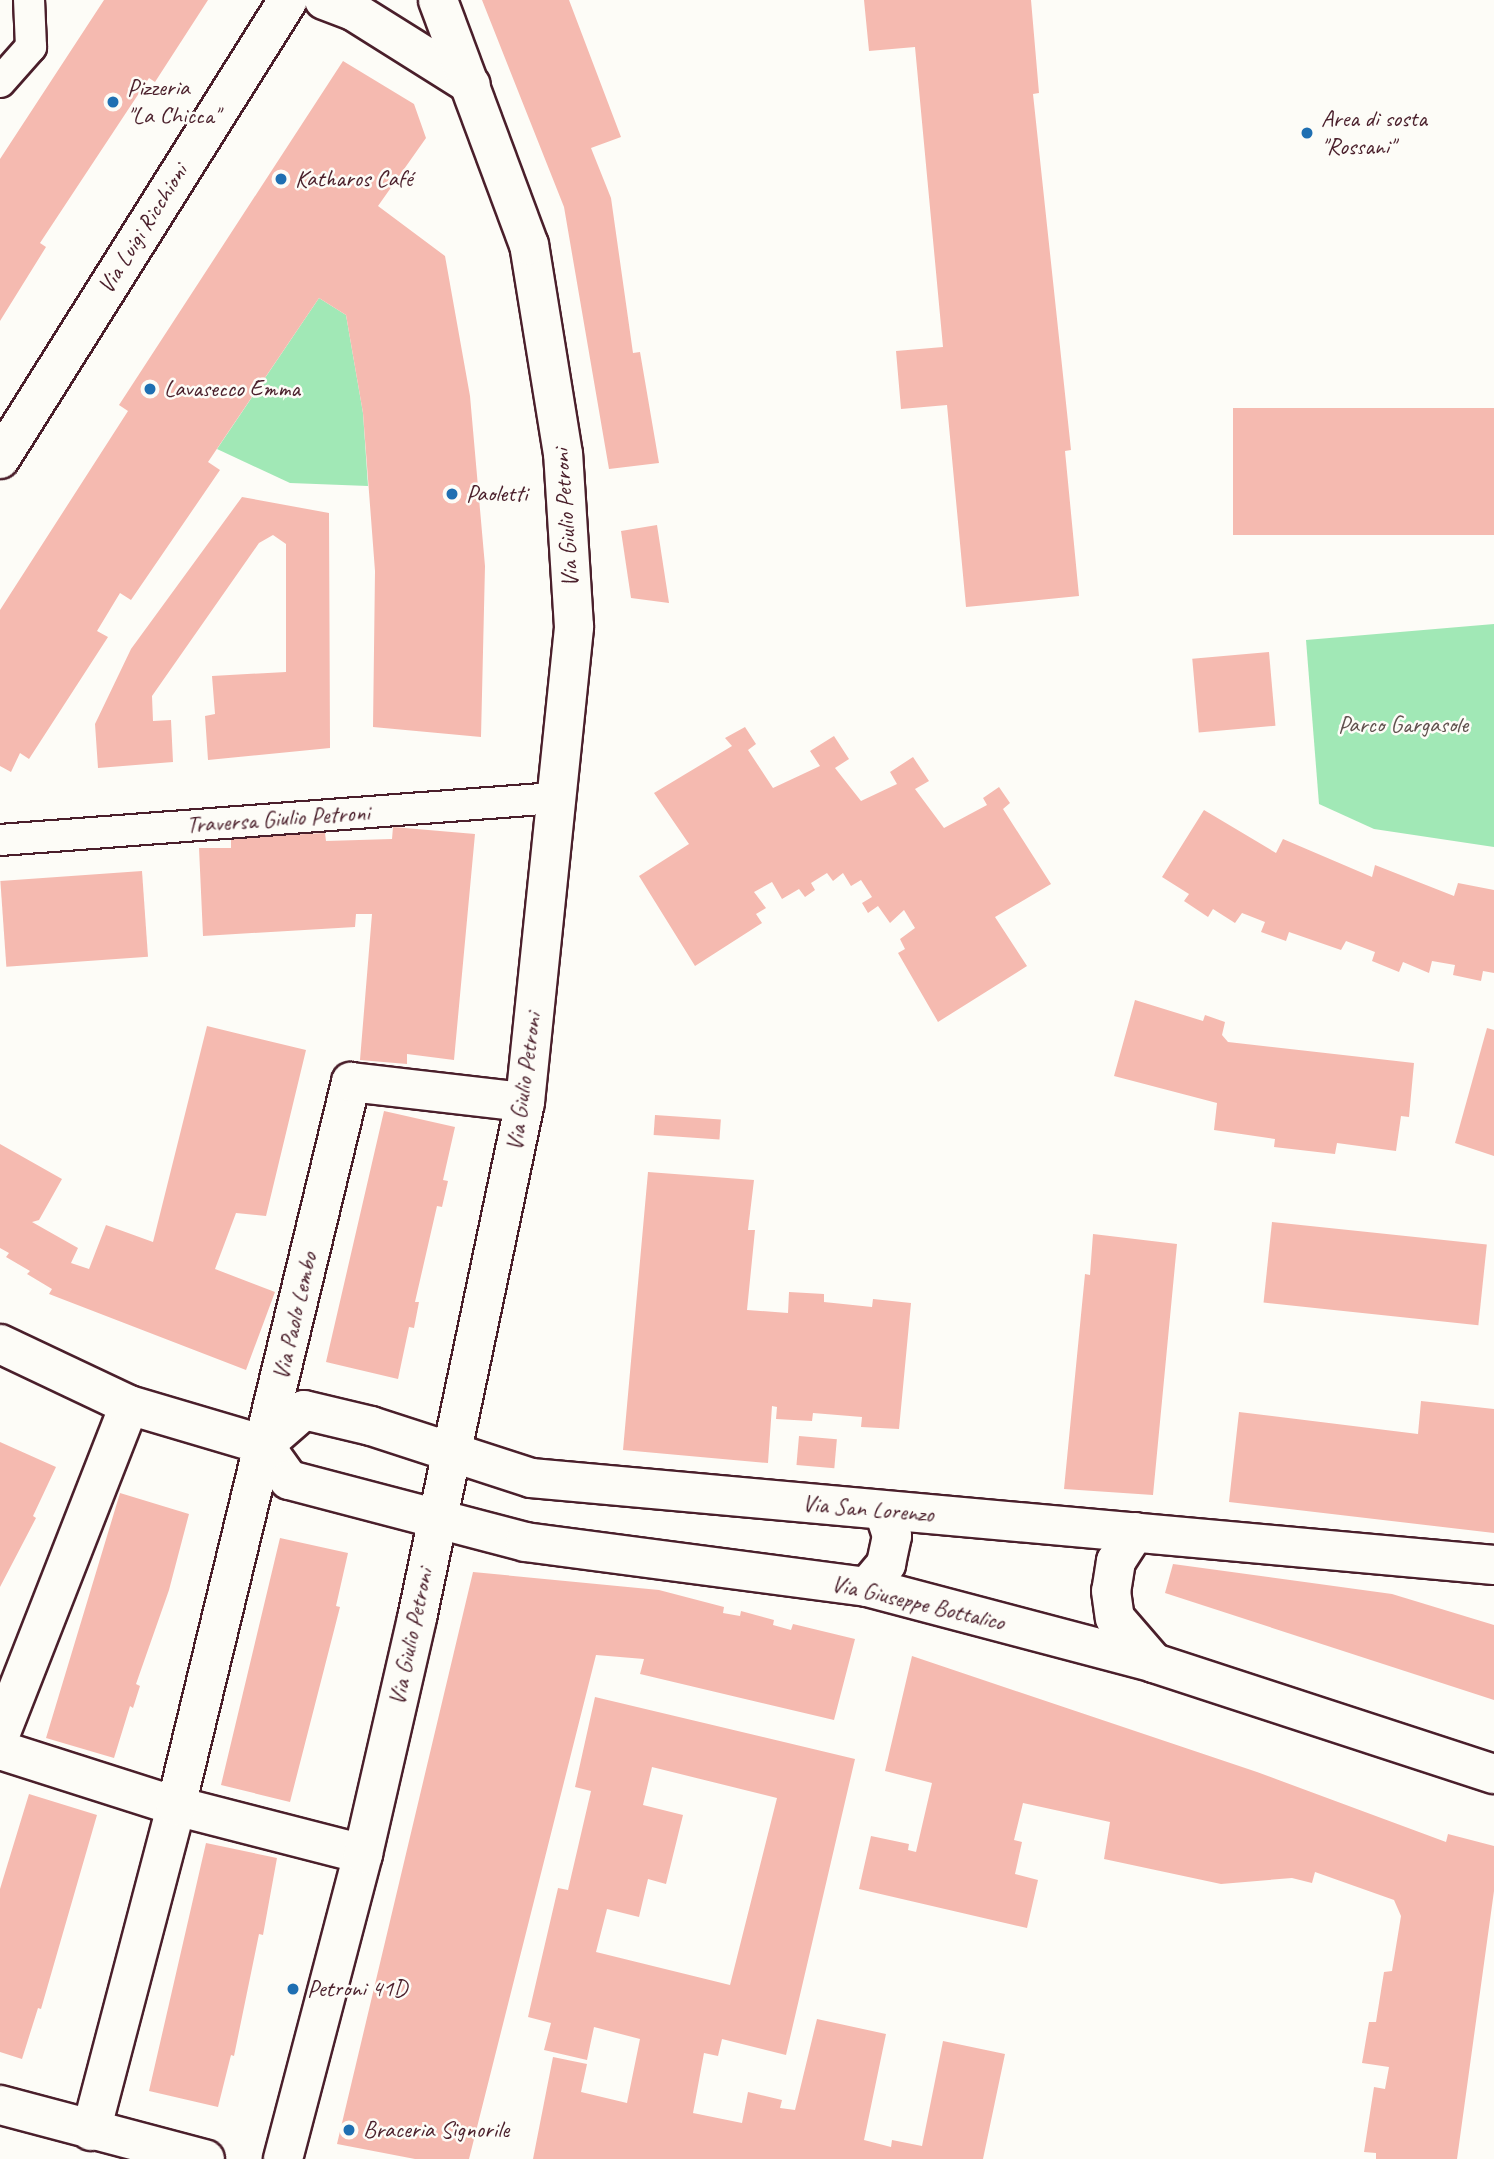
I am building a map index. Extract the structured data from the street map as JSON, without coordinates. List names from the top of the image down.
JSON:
{
  "streets": {
    "street": [
      "Via Luigi Ricchioni",
      "Via Giulio Petroni",
      "Via Paolo Lembo",
      "Via San Lorenzo",
      "Via Giuseppe Bottalico"
    ],
    "lane": ["Traversa Giulio Petroni"]
  },
  "crossings": [
    ["Via Giulio Petroni", "Traversa Giulio Petroni"],
    ["Via Giulio Petroni", "Via Paolo Lembo"],
    ["Via Giulio Petroni", "Via San Lorenzo"],
    ["Via Giulio Petroni", "Via Giuseppe Bottalico"],
    ["Via Paolo Lembo", "Via San Lorenzo"],
    ["Via Paolo Lembo", "Via Giuseppe Bottalico"],
    ["Via San Lorenzo", "Via Giuseppe Bottalico"]
  ],
  "parks": ["Parco Gargasole"],
  "places": [
    "Pizzeria \"La Chicca\"",
    "Area di sosta \"Rossani\"",
    "Katharos Café",
    "Lavasecco Emma",
    "Paoletti",
    "Petroni 41D",
    "Braceria Signorile"
  ]
}
